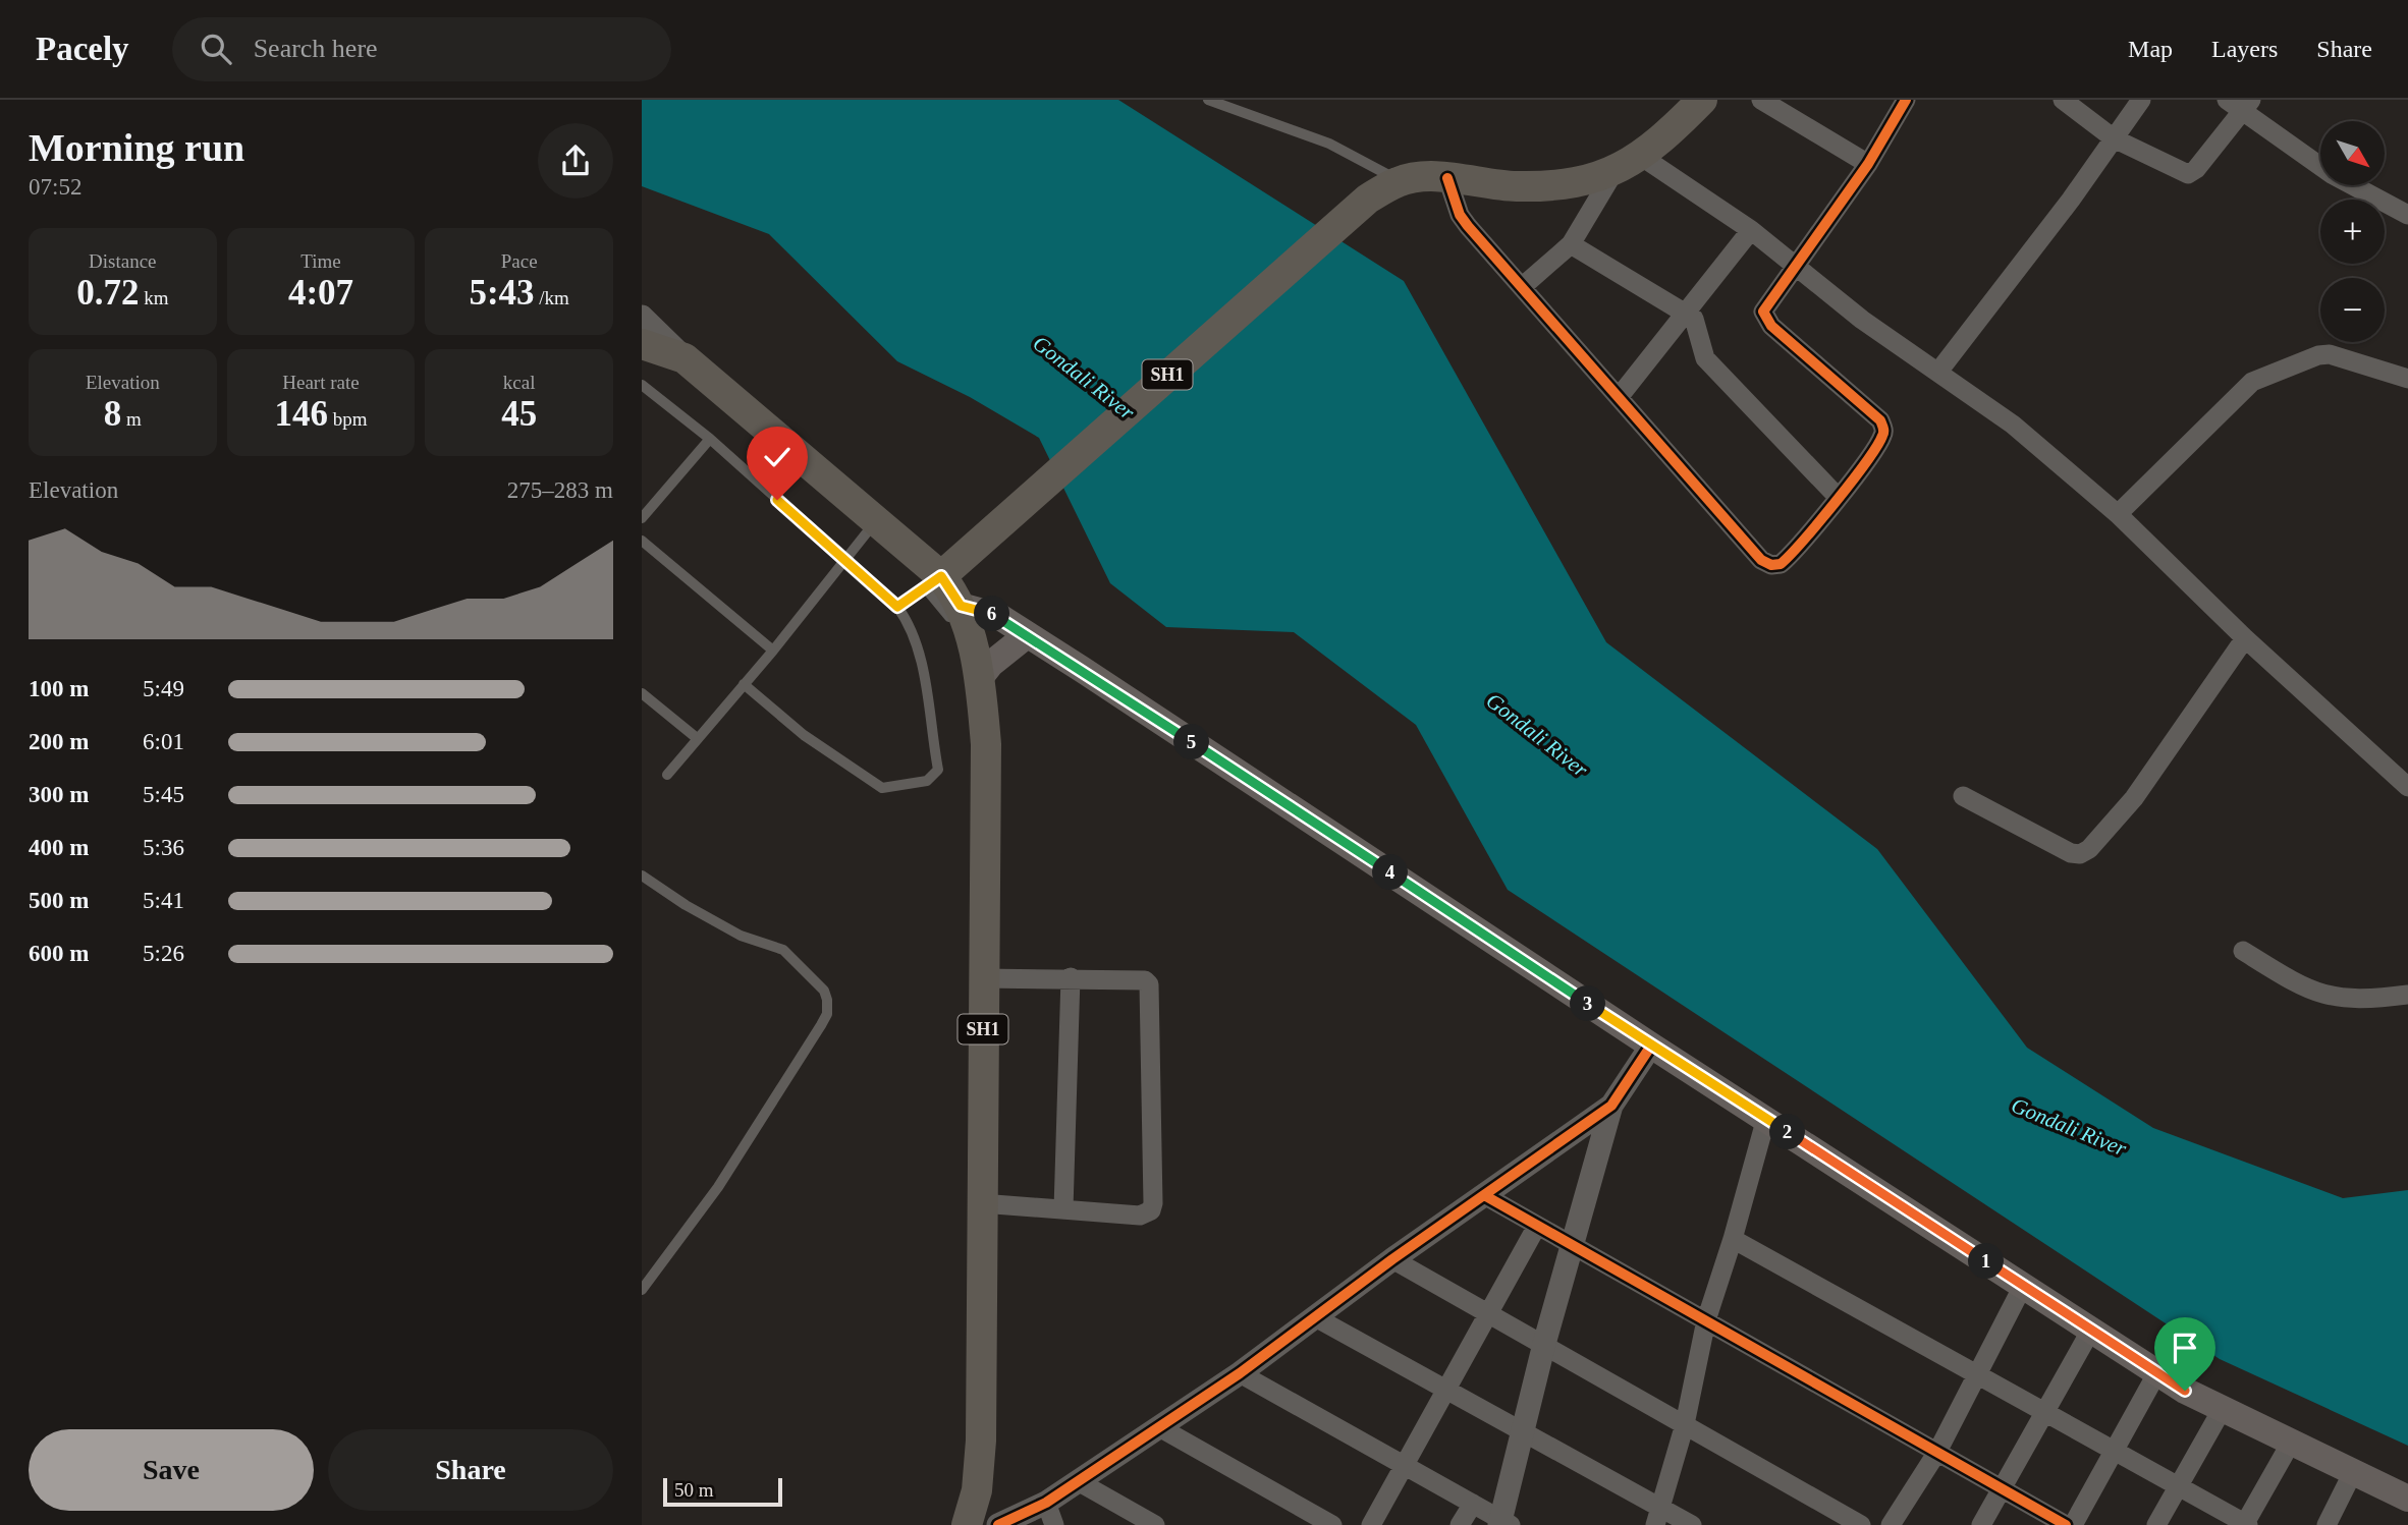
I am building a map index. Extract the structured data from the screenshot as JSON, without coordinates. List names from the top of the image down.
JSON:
{
  "streets": {
    "main road": ["SH1"]
  },
  "water": ["Gondali River"],
  "scale_bar": "50 m",
  "north": "bottom right",
  "page": {
    "header": "Pacely",
    "search": "Search here",
    "nav": ["Map", "Layers", "Share"],
    "heading": ["Morning run", "07:52"],
    "map_buttons": ["+", "−"],
    "stats": [
      ["Distance", "0.72 km"],
      ["Time", "4:07"],
      ["Pace", "5:43 /km"],
      ["Elevation", "8 m"],
      ["Heart rate", "146 bpm"],
      ["kcal", "45"]
    ],
    "chart": ["Elevation", "275–283 m"],
    "pins": [
      "6",
      "5",
      "4",
      "3",
      "2",
      "1"
    ],
    "list": [
      {
        "name": "100 m",
        "note": "5:49"
      },
      {
        "name": "200 m",
        "note": "6:01"
      },
      {
        "name": "300 m",
        "note": "5:45"
      },
      {
        "name": "400 m",
        "note": "5:36"
      },
      {
        "name": "500 m",
        "note": "5:41"
      },
      {
        "name": "600 m",
        "note": "5:26"
      }
    ],
    "buttons": ["Save", "Share"],
    "scale": "50 m"
  }
}
